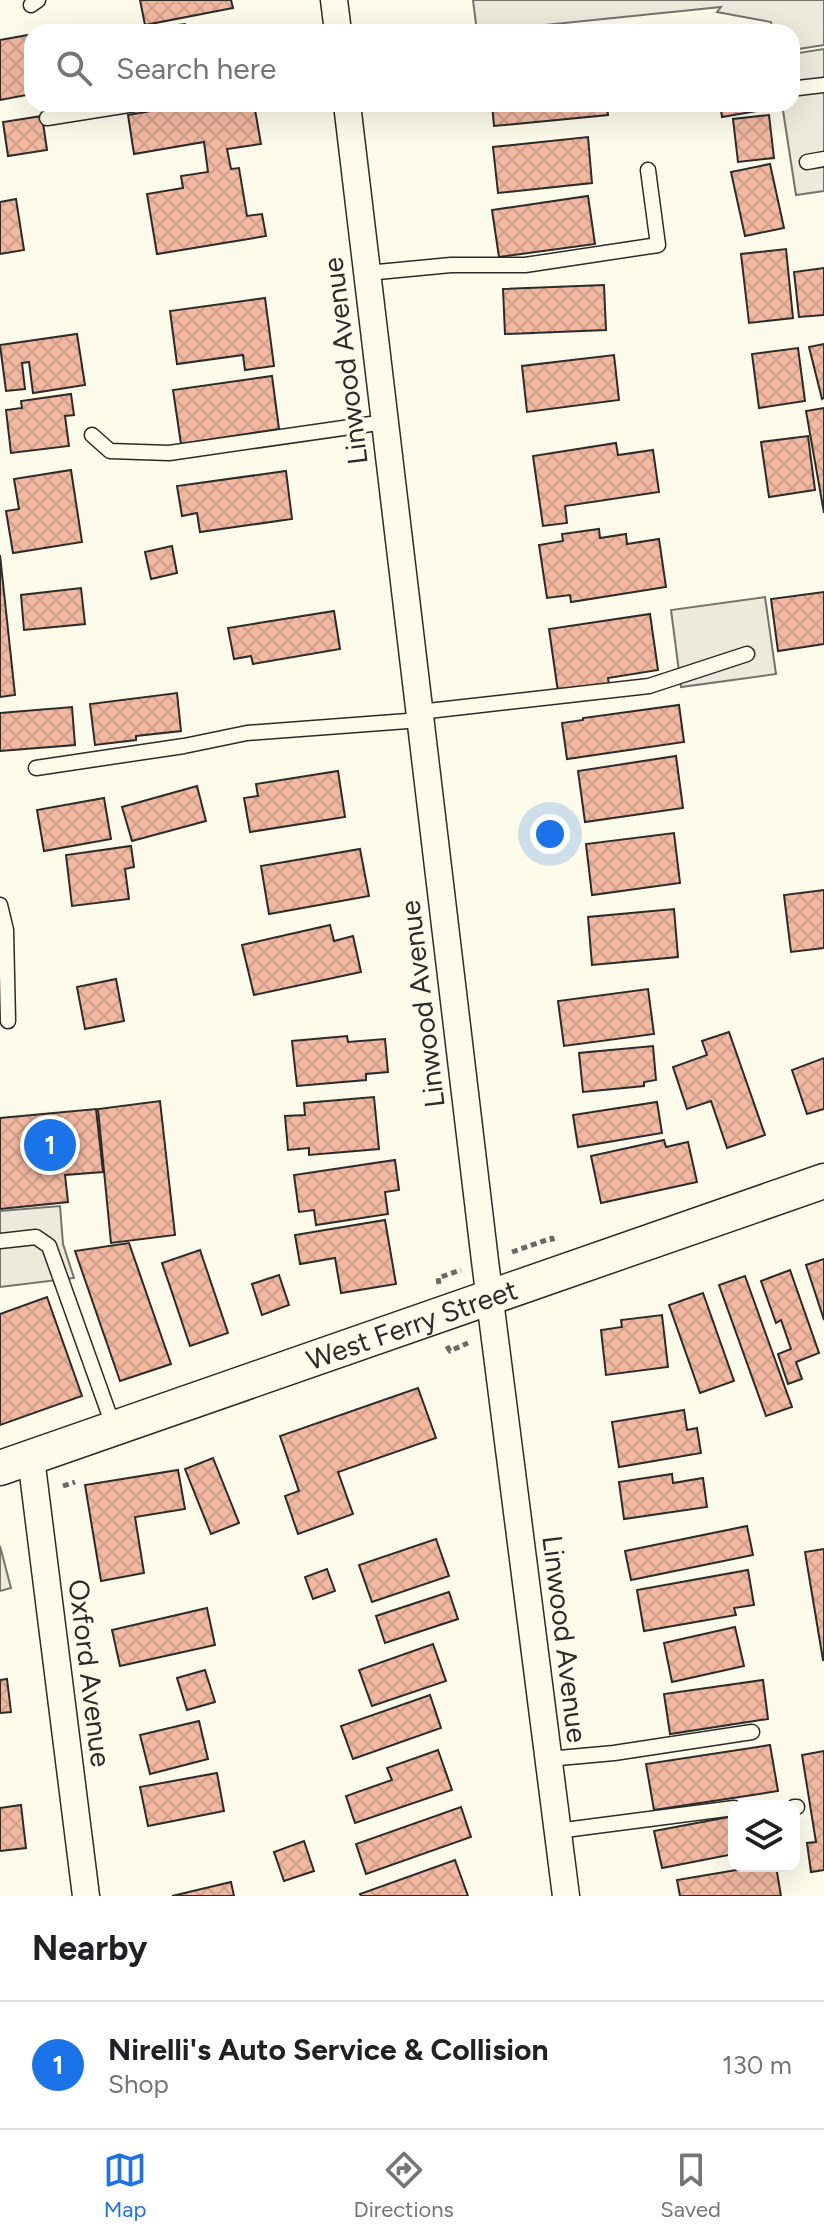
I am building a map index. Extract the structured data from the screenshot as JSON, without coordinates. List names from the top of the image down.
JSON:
{
  "streets": {
    "street": ["Linwood Avenue", "West Ferry Street", "Oxford Avenue"]
  },
  "crossings": [
    ["Linwood Avenue", "West Ferry Street"],
    ["West Ferry Street", "Oxford Avenue"]
  ],
  "page": {
    "search": "Search here",
    "pins": "1",
    "heading": "Nearby",
    "list": [
      {
        "mark": "1",
        "name": "Nirelli's Auto Service & Collision",
        "note": "Shop",
        "value": "130 m"
      }
    ],
    "nav": ["Map", "Directions", "Saved"]
  }
}
